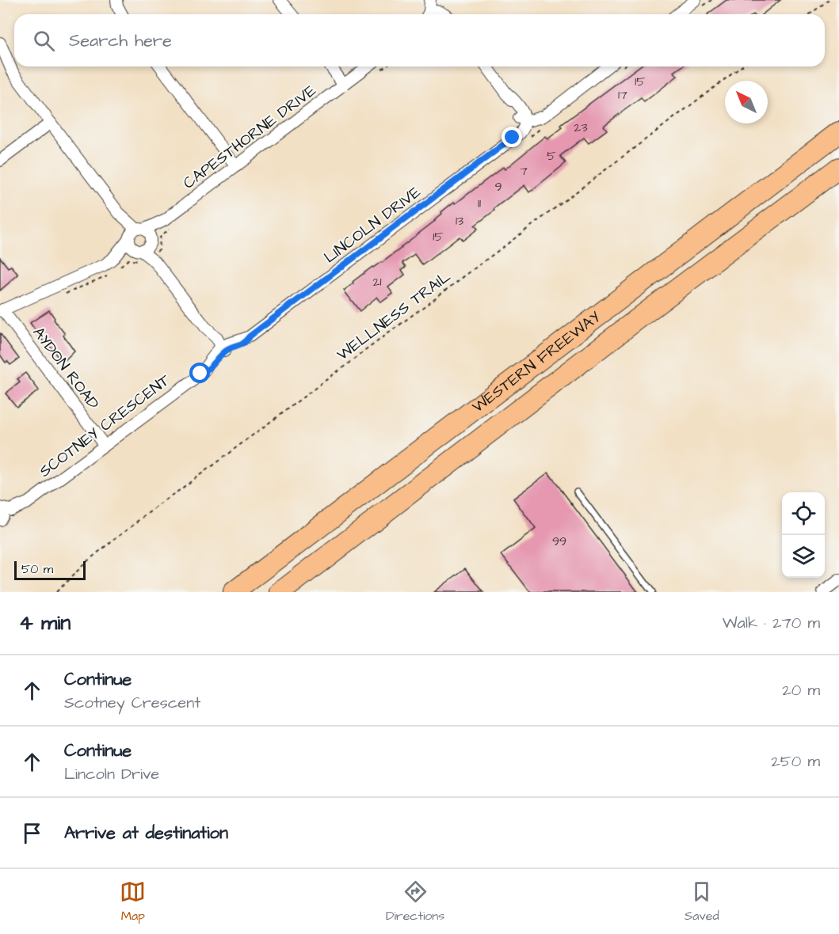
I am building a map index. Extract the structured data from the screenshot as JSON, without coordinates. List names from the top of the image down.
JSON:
{
  "streets": {
    "highway": ["WESTERN FREEWAY"],
    "street": [
      "CAPESTHORNE DRIVE",
      "LINCOLN DRIVE",
      "AYDON ROAD",
      "SCOTNEY CRESCENT"
    ],
    "path": ["WELLNESS TRAIL"]
  },
  "crossings": [
    ["CAPESTHORNE DRIVE", "AYDON ROAD"],
    ["LINCOLN DRIVE", "SCOTNEY CRESCENT"],
    ["AYDON ROAD", "SCOTNEY CRESCENT"]
  ],
  "house_numbers": [
    "15",
    "17",
    "23",
    "5",
    "7",
    "9",
    "11",
    "13",
    "15",
    "21",
    "99"
  ],
  "scale_bar": "50 m",
  "north": "top left",
  "page": {
    "search": "Search here",
    "scale": "50 m",
    "heading": ["4 min", "Walk · 270 m"],
    "list": [
      ["Continue", "Scotney Crescent", "20 m"],
      ["Continue", "Lincoln Drive", "250 m"],
      "Arrive at destination"
    ],
    "nav": ["Map", "Directions", "Saved"]
  }
}
